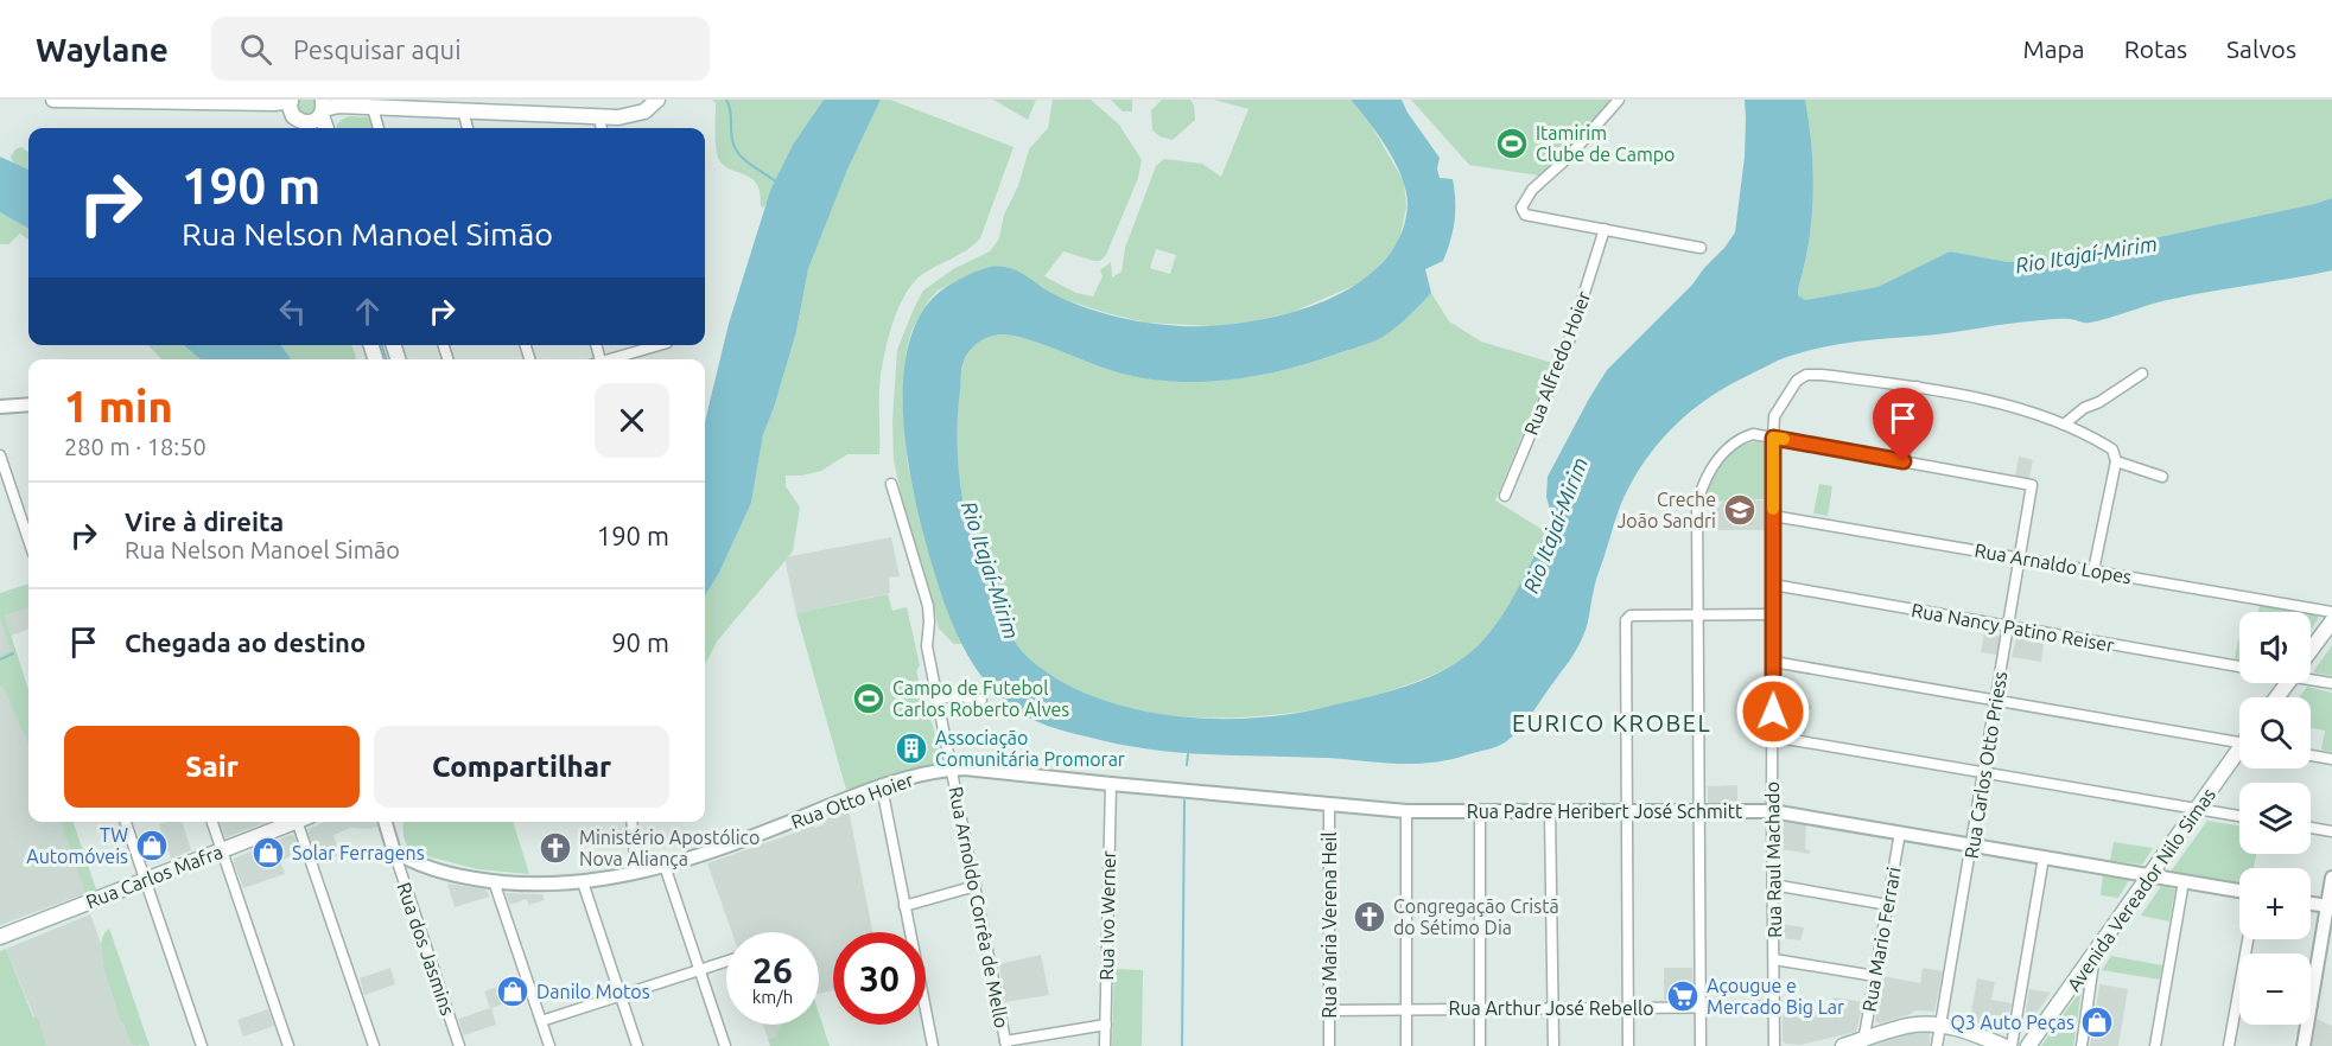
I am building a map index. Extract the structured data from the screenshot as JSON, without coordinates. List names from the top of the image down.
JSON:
{
  "streets": {
    "main road": ["Rua Carlos Mafra", "Avenida Vereador Nilo Simas"],
    "street": [
      "Rua Alfredo Hoier",
      "Rua Arnaldo Lopes",
      "Rua Nancy Patino Reiser",
      "Rua Carlos Otto Priess",
      "Rua Otto Hoier",
      "Rua Padre Heribert José Schmitt",
      "Rua Raul Machado",
      "Rua Arnoldo Corrêa de Mello",
      "Rua Ivo Werner",
      "Rua Maria Verena Heil",
      "Rua Mario Ferrari",
      "Rua dos Jasmins",
      "Rua Arthur José Rebello"
    ]
  },
  "crossings": [
    ["Rua Arnaldo Lopes", "Rua Carlos Otto Priess"],
    ["Rua Arnaldo Lopes", "Rua Raul Machado"],
    ["Rua Nancy Patino Reiser", "Rua Carlos Otto Priess"],
    ["Rua Nancy Patino Reiser", "Rua Raul Machado"],
    ["Rua Carlos Otto Priess", "Rua Padre Heribert José Schmitt"],
    ["Rua Otto Hoier", "Rua Padre Heribert José Schmitt"],
    ["Rua Otto Hoier", "Rua Arnoldo Corrêa de Mello"],
    ["Rua Otto Hoier", "Rua dos Jasmins"],
    ["Rua Padre Heribert José Schmitt", "Rua Raul Machado"],
    ["Rua Padre Heribert José Schmitt", "Avenida Vereador Nilo Simas"],
    ["Rua Padre Heribert José Schmitt", "Rua Arnoldo Corrêa de Mello"],
    ["Rua Padre Heribert José Schmitt", "Rua Ivo Werner"],
    ["Rua Padre Heribert José Schmitt", "Rua Maria Verena Heil"],
    ["Rua Padre Heribert José Schmitt", "Rua Mario Ferrari"],
    ["Rua Raul Machado", "Rua Arthur José Rebello"],
    ["Rua Maria Verena Heil", "Rua Arthur José Rebello"]
  ],
  "districts": ["EURICO KROBEL"],
  "water": ["Rio Itajaí-Mirim"],
  "places": {
    "sports": ["Itamirim Clube de Campo", "Campo de Futebol Carlos Roberto Alves"],
    "school or university": ["Creche João Sandri"],
    "building": ["Associação Comunitária Promorar"],
    "shop": [
      "TW Automóveis",
      "Solar Ferragens",
      "Danilo Motos",
      "Q3 Auto Peças"
    ],
    "church": ["Ministério Apostólico Nova Aliança", "Congregação Cristã do Sétimo Dia"],
    "supermarket": ["Açougue e Mercado Big Lar"]
  },
  "page": {
    "header": "Waylane",
    "search": "Pesquisar aqui",
    "nav": ["Mapa", "Rotas", "Salvos"],
    "turn": ["190 m", "Rua Nelson Manoel Simão"],
    "heading": ["1 min", "280 m · 18:50"],
    "list": [
      {
        "name": "Vire à direita",
        "note": "Rua Nelson Manoel Simão",
        "value": "190 m"
      },
      {
        "name": "Chegada ao destino",
        "value": "90 m"
      }
    ],
    "map_buttons": ["+", "−"],
    "buttons": ["Sair", "Compartilhar"],
    "speed": "26 km/h",
    "limit": "30"
  }
}
